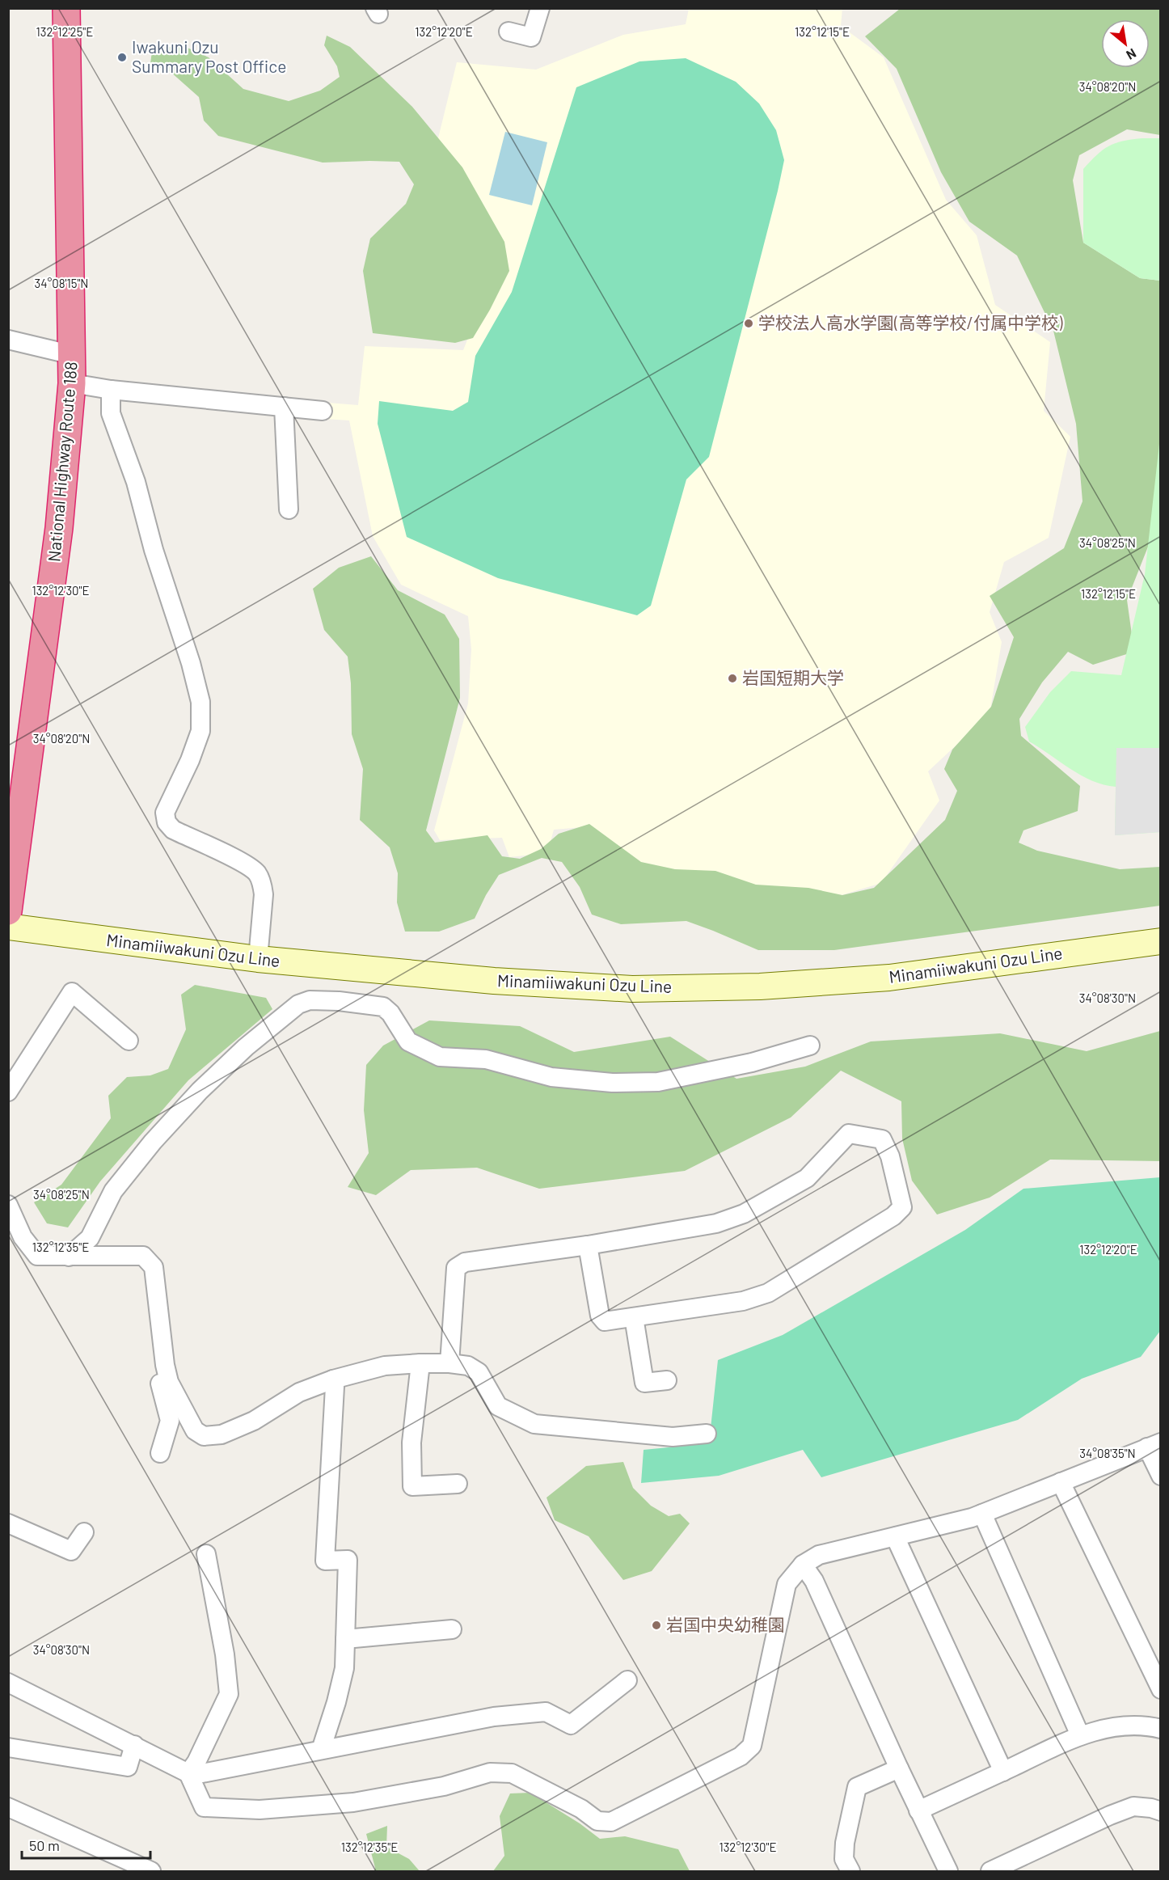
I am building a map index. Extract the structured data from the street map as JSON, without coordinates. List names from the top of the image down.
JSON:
{
  "streets": {
    "highway": ["National Highway Route 188"],
    "main road": ["Minamiiwakuni Ozu Line"]
  },
  "places": [
    "Iwakuni Ozu Summary Post Office",
    "学校法人高水学園(高等学校/付属中学校)",
    "岩国短期大学",
    "岩国中央幼稚園"
  ],
  "scale_bar": "50 m",
  "north": "bottom right",
  "coordinates": [
    "132°12'25\"E",
    "132°12'20\"E",
    "132°12'15\"E",
    "34°08'20\"N",
    "34°08'15\"N",
    "34°08'25\"N",
    "132°12'30\"E",
    "34°08'30\"N",
    "132°12'35\"E",
    "34°08'35\"N"
  ]
}
